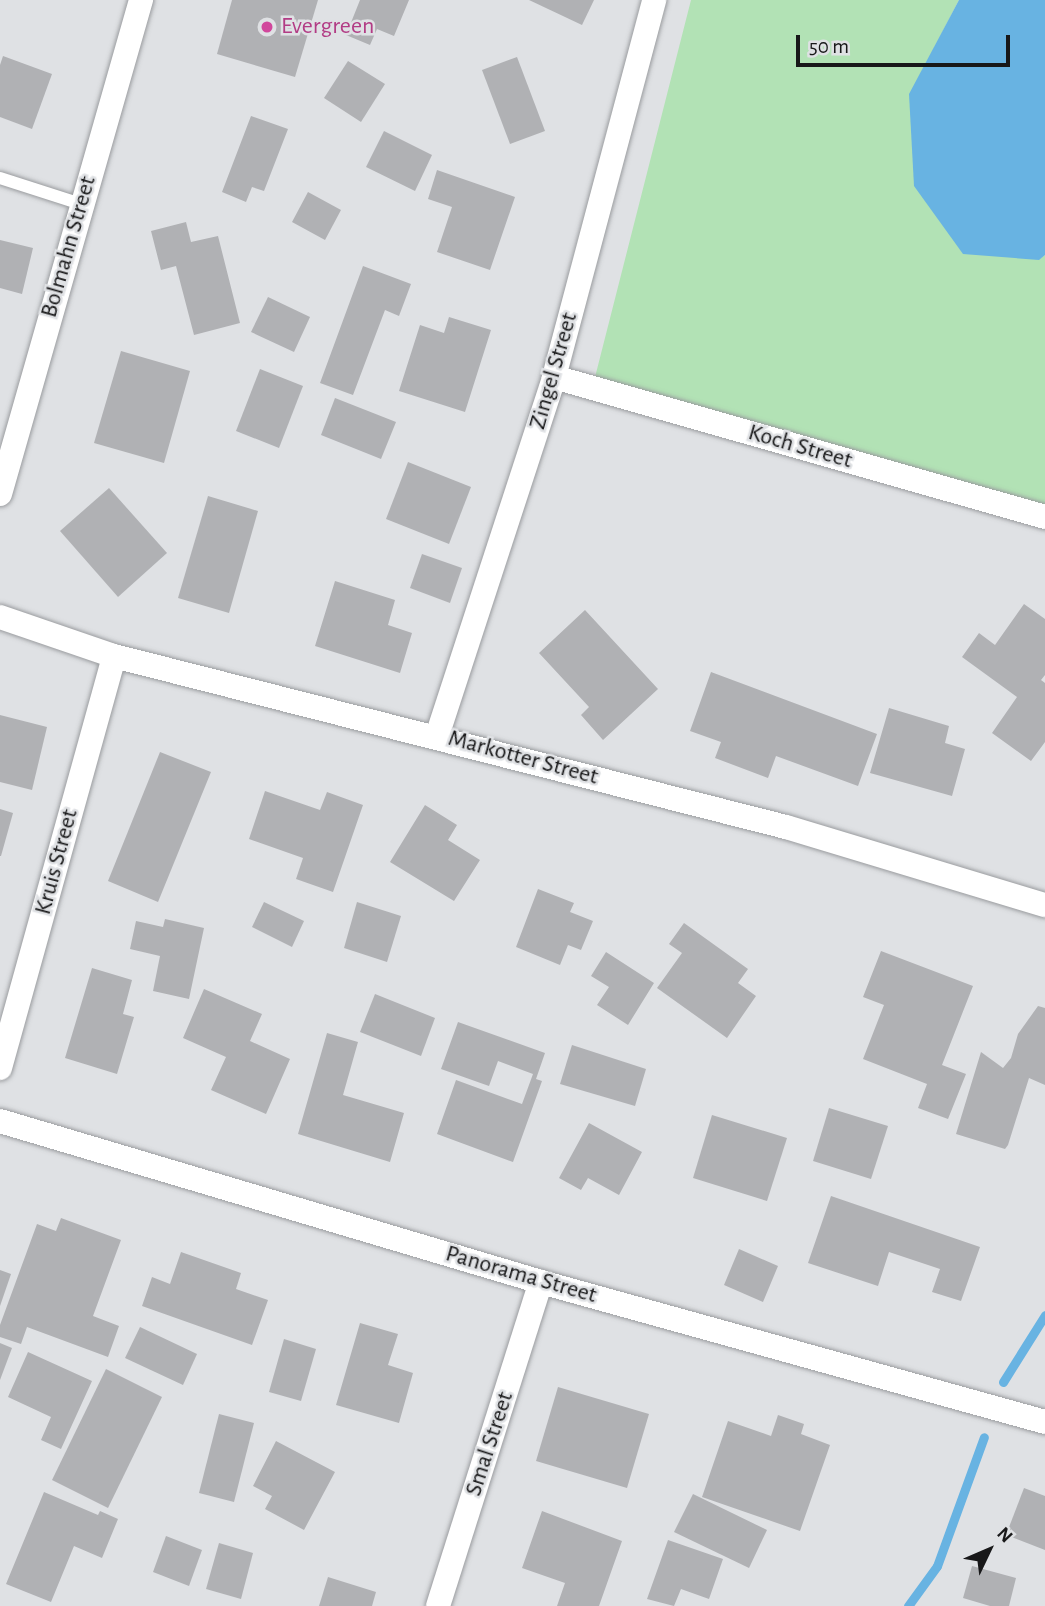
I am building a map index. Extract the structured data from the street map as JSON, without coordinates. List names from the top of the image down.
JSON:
{
  "streets": {
    "street": [
      "Bolmahn Street",
      "Zingel Street",
      "Koch Street",
      "Markotter Street",
      "Kruis Street",
      "Panorama Street",
      "Smal Street"
    ]
  },
  "crossings": [
    ["Zingel Street", "Koch Street"],
    ["Zingel Street", "Markotter Street"],
    ["Markotter Street", "Kruis Street"],
    ["Panorama Street", "Smal Street"]
  ],
  "places": ["Evergreen"],
  "scale_bar": "50 m",
  "north": "top right"
}
